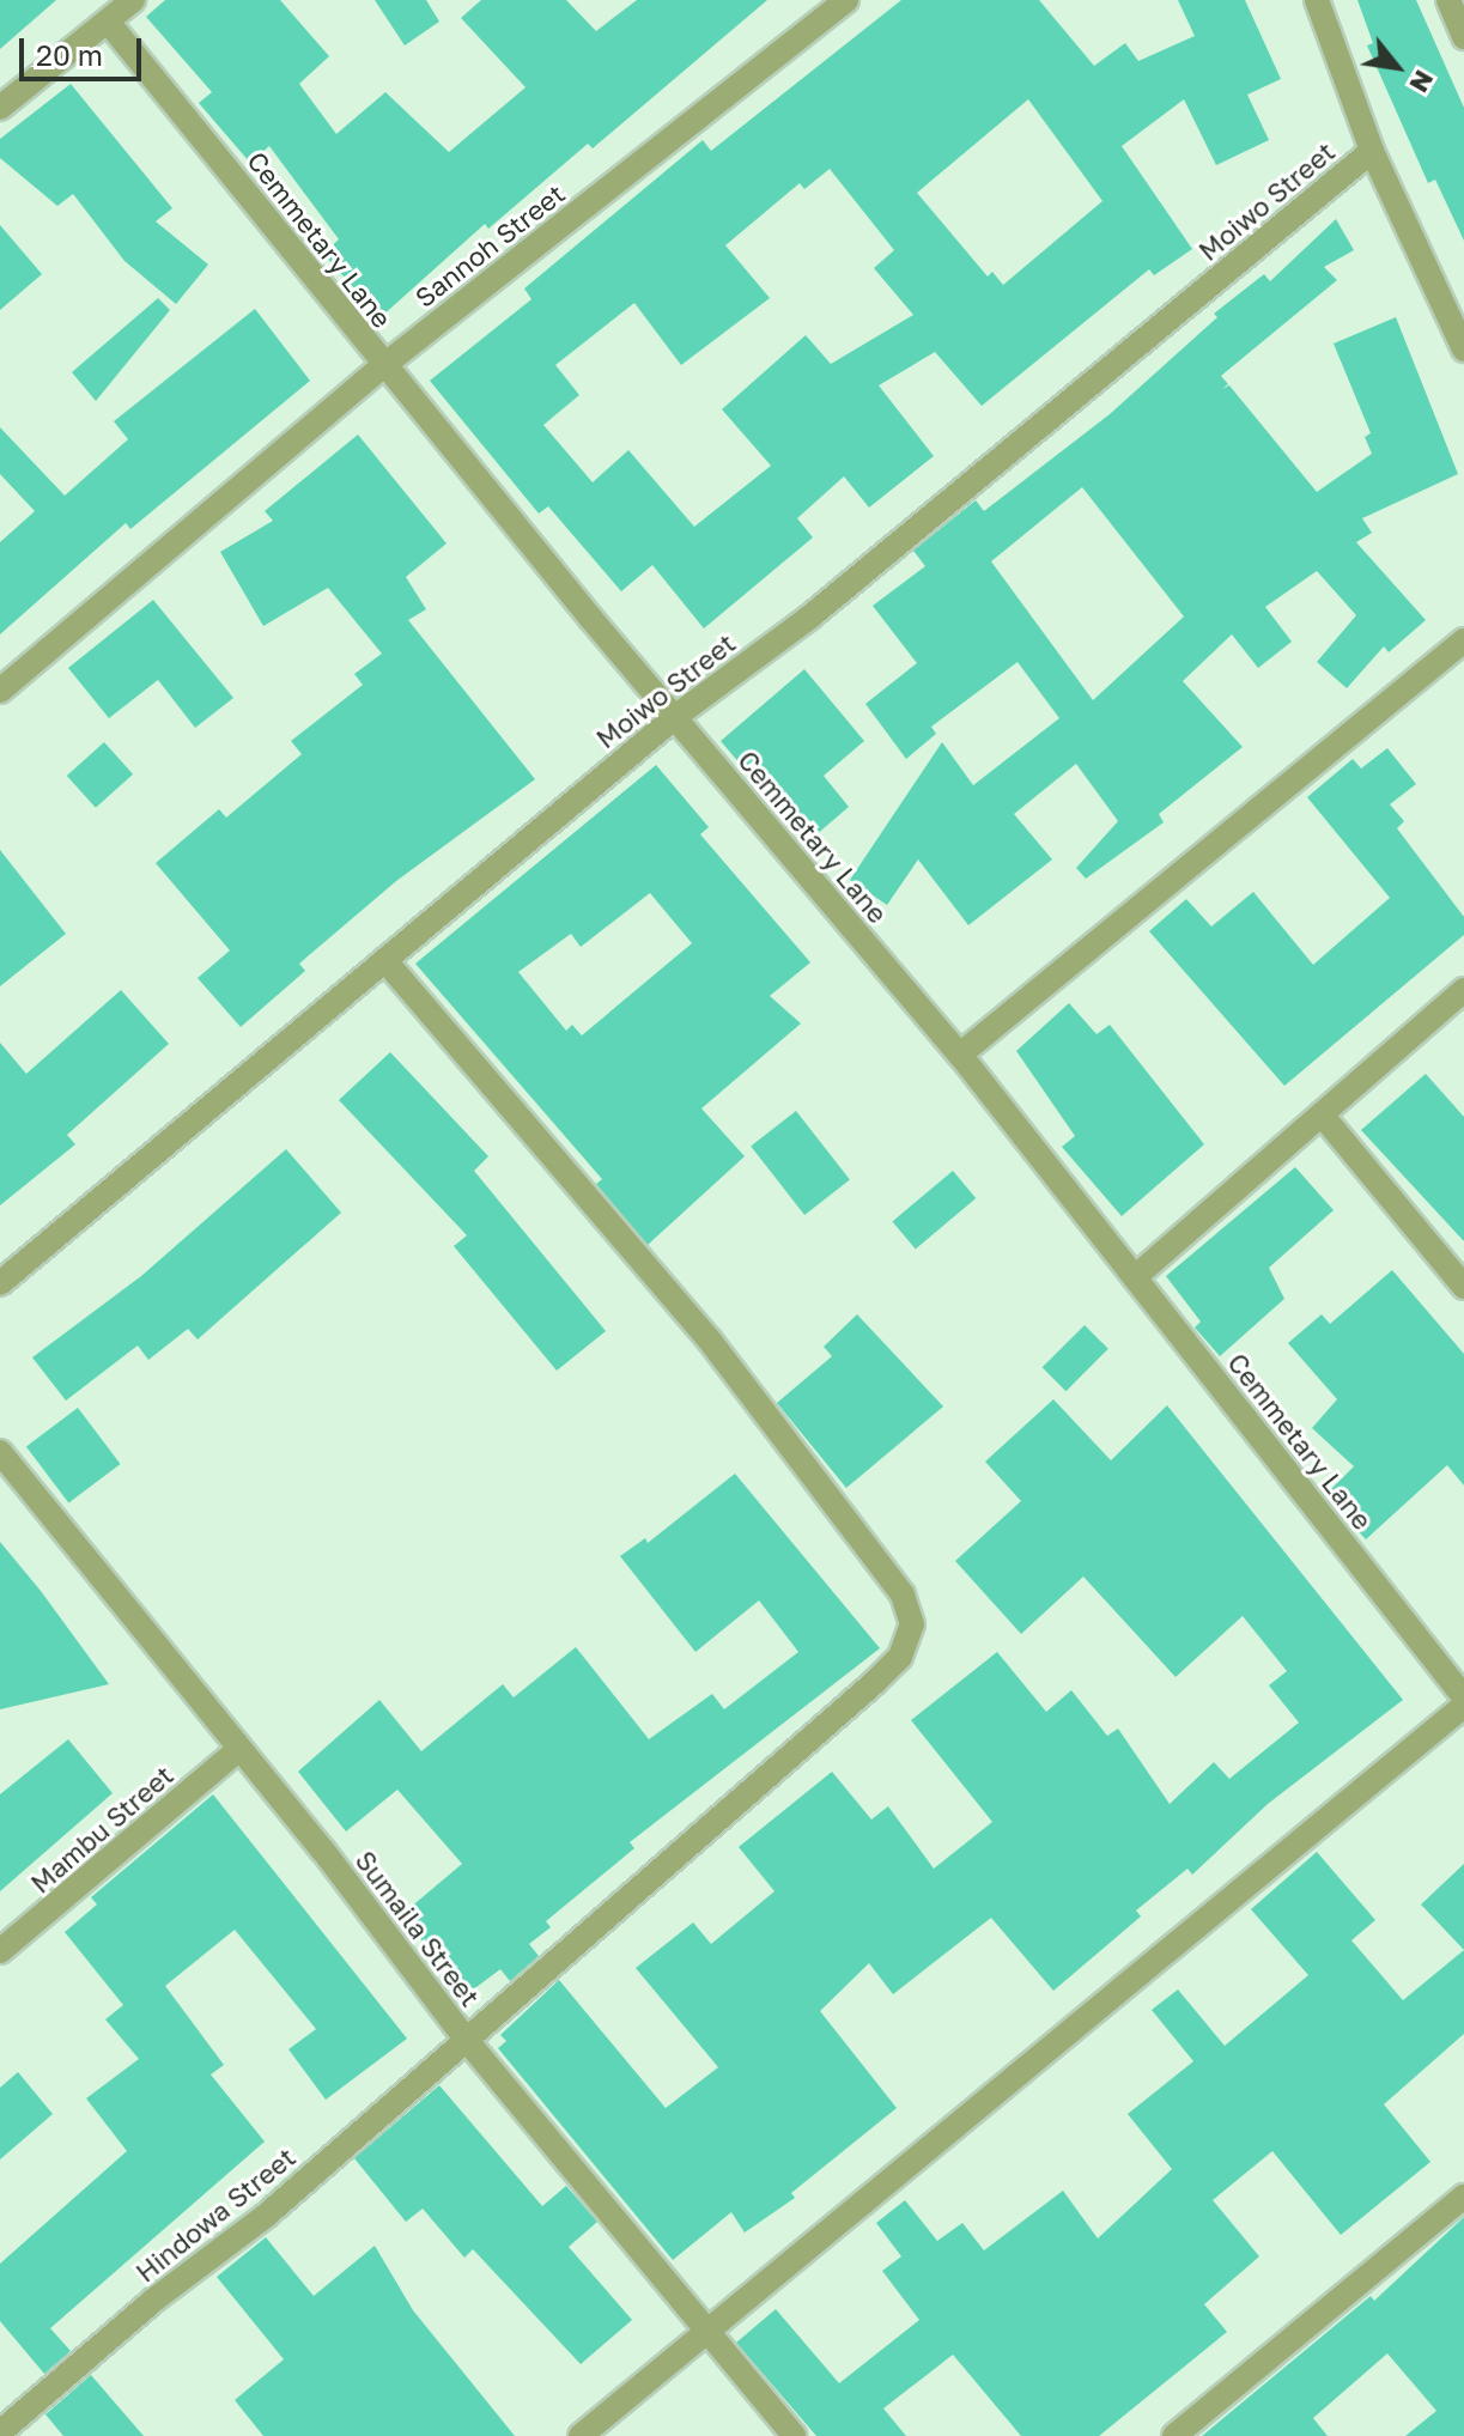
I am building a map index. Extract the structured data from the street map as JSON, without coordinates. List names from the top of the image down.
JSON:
{
  "streets": {
    "street": [
      "Moiwo Street",
      "Cemmetary Lane",
      "Sannoh Street",
      "Mambu Street",
      "Sumaila Street",
      "Hindowa Street"
    ]
  },
  "crossings": [
    ["Moiwo Street", "Cemmetary Lane"],
    ["Moiwo Street", "Hindowa Street"],
    ["Cemmetary Lane", "Sannoh Street"],
    ["Mambu Street", "Sumaila Street"],
    ["Sumaila Street", "Hindowa Street"]
  ],
  "scale_bar": "20 m",
  "north": "bottom right"
}
